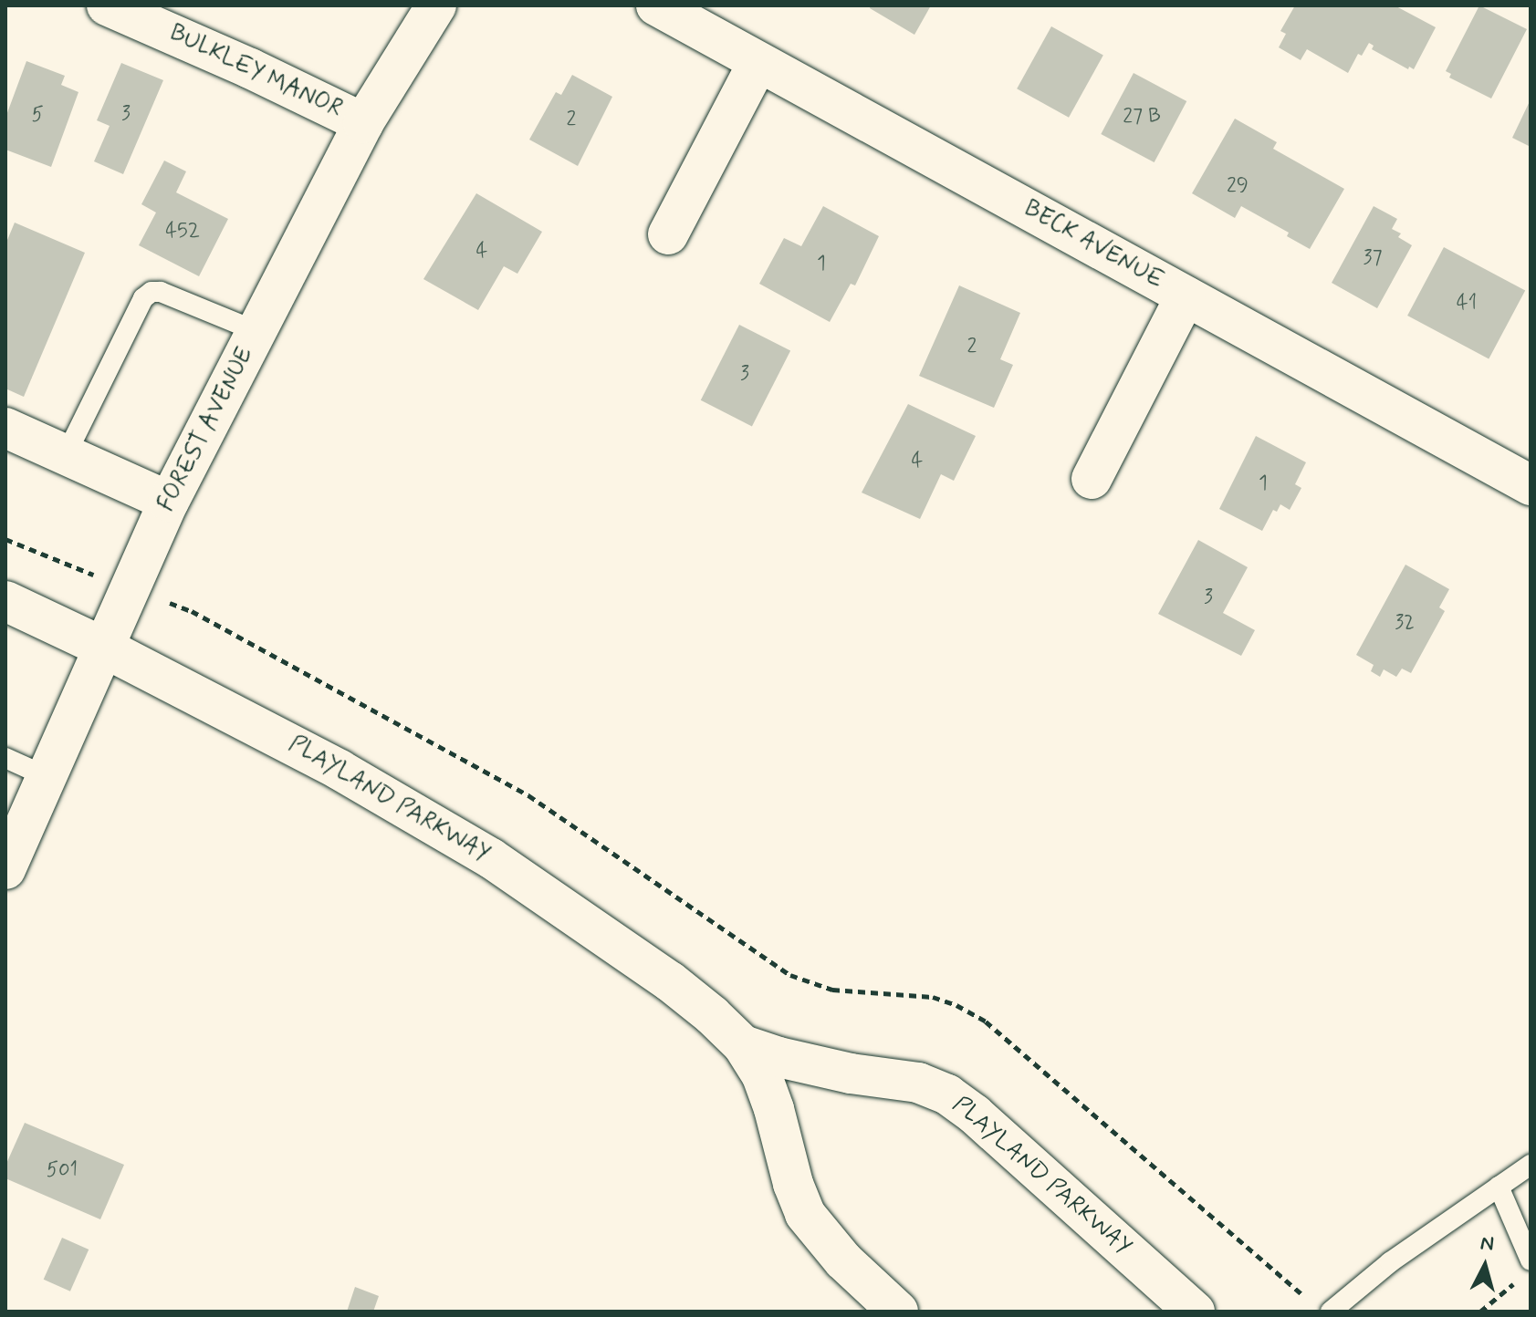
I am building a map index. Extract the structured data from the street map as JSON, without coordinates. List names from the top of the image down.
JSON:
{
  "streets": {
    "street": [
      "BULKLEY MANOR",
      "BECK AVENUE",
      "FOREST AVENUE",
      "PLAYLAND PARKWAY"
    ]
  },
  "crossings": [
    ["BULKLEY MANOR", "FOREST AVENUE"],
    ["FOREST AVENUE", "PLAYLAND PARKWAY"]
  ],
  "house_numbers": [
    "3",
    "5",
    "27 B",
    "2",
    "29",
    "452",
    "4",
    "37",
    "1",
    "41",
    "2",
    "3",
    "4",
    "1",
    "3",
    "32",
    "501"
  ],
  "north": "top"
}
